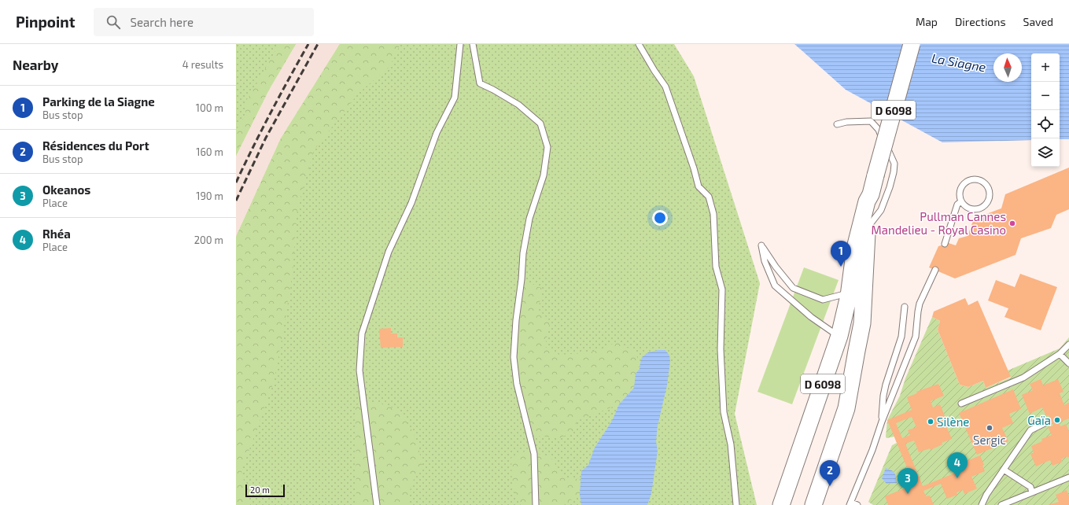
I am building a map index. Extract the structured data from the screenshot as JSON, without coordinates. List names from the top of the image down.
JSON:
{
  "streets": {
    "main road": ["D 6098"]
  },
  "water": ["La Siagne"],
  "places": [
    "Pullman Cannes Mandelieu - Royal Casino",
    "Gaïa",
    "Silène",
    "Sergic"
  ],
  "scale_bar": "20 m",
  "north": "top",
  "page": {
    "header": "Pinpoint",
    "search": "Search here",
    "nav": ["Map", "Directions", "Saved"],
    "heading": ["Nearby", "4 results"],
    "map_buttons": ["+", "−"],
    "list": [
      {
        "mark": "1",
        "name": "Parking de la Siagne",
        "note": "Bus stop",
        "value": "100 m"
      },
      {
        "mark": "2",
        "name": "Résidences du Port",
        "note": "Bus stop",
        "value": "160 m"
      },
      {
        "mark": "3",
        "name": "Okeanos",
        "note": "Place",
        "value": "190 m"
      },
      {
        "mark": "4",
        "name": "Rhéa",
        "note": "Place",
        "value": "200 m"
      }
    ],
    "pins": [
      "1",
      "4",
      "2",
      "3"
    ],
    "scale": "20 m"
  }
}
